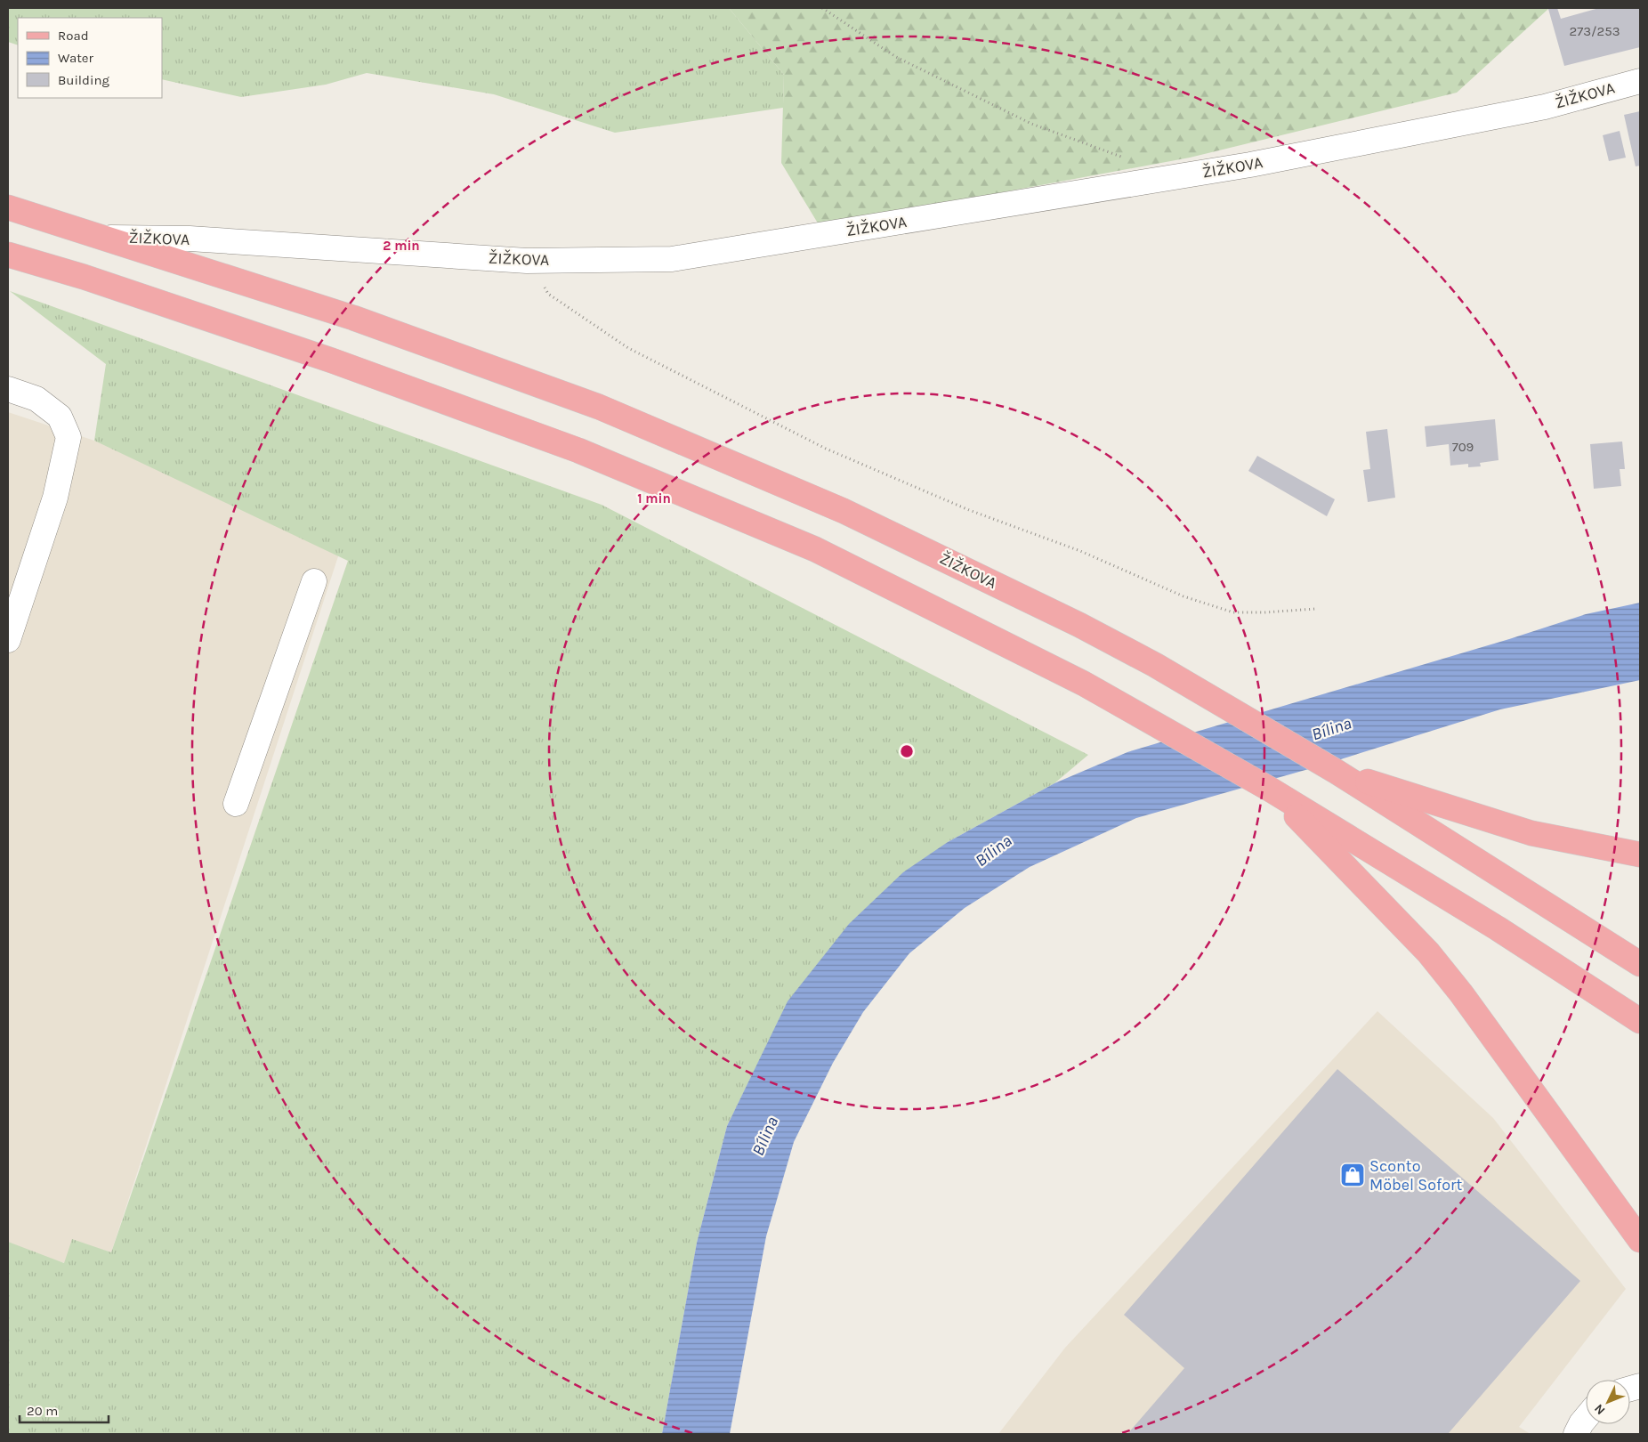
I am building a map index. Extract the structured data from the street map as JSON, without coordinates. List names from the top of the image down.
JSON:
{
  "streets": {
    "main road": ["ŽIŽKOVA"]
  },
  "water": ["Bílina"],
  "places": {
    "shop": ["Sconto Möbel Sofort"]
  },
  "house_numbers": ["273/253", "709"],
  "legend": ["Road", "Water", "Building"],
  "scale_bar": "20 m",
  "north": "bottom left",
  "rings": ["2 min", "1 min"]
}
